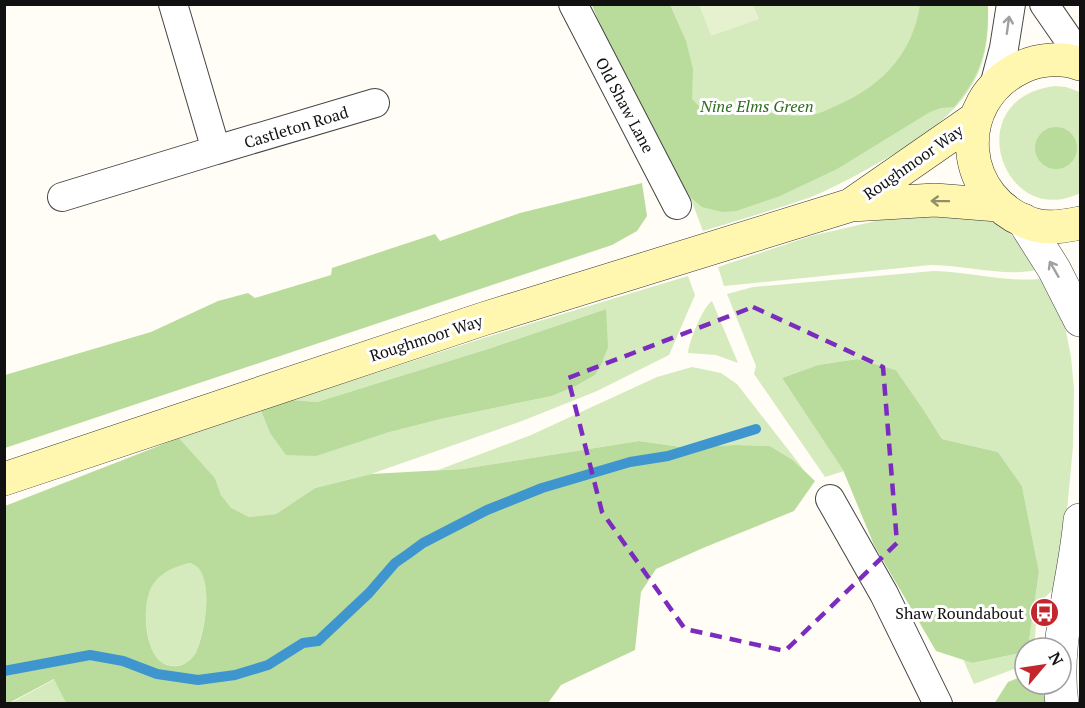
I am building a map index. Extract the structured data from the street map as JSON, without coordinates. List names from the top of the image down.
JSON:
{
  "streets": {
    "main road": ["Roughmoor Way"],
    "street": ["Old Shaw Lane", "Castleton Road"]
  },
  "parks": ["Nine Elms Green"],
  "places": {
    "bus stop": ["Shaw Roundabout"]
  },
  "north": "top right"
}
